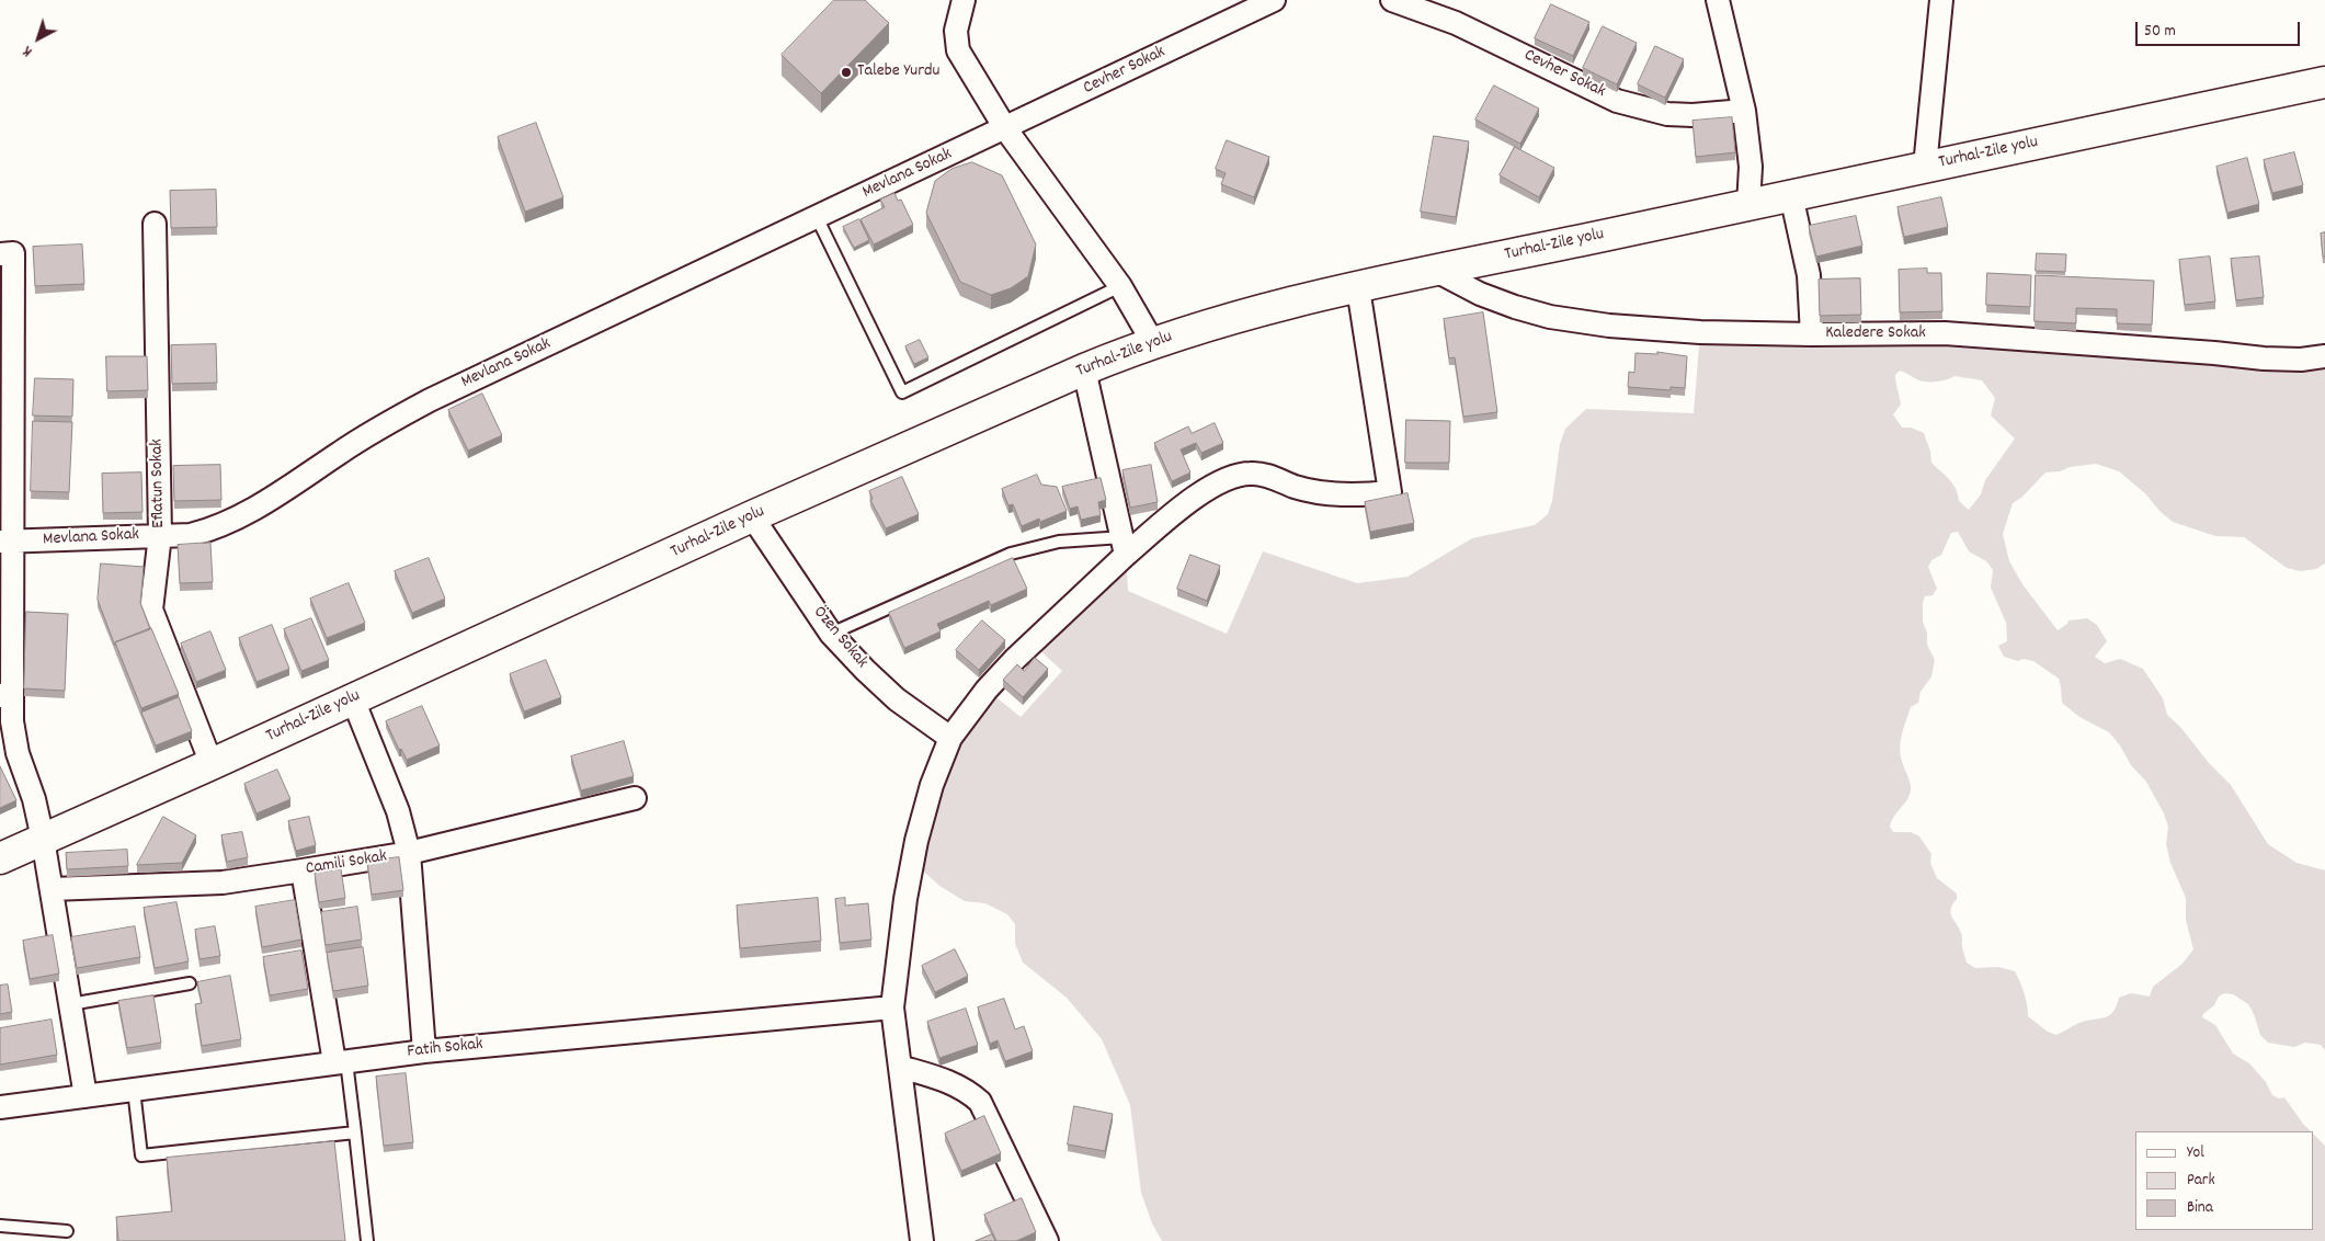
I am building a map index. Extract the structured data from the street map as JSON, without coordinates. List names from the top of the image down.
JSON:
{
  "streets": {
    "main road": ["Turhal-Zile yolu"],
    "street": [
      "Cevher Sokak",
      "Mevlana Sokak",
      "Kaledere Sokak",
      "Eflatun Sokak",
      "Özen Sokak",
      "Camili Sokak",
      "Fatih Sokak"
    ]
  },
  "crossings": [
    ["Cevher Sokak", "Mevlana Sokak"],
    ["Turhal-Zile yolu", "Kaledere Sokak"],
    ["Turhal-Zile yolu", "Eflatun Sokak"],
    ["Turhal-Zile yolu", "Özen Sokak"],
    ["Mevlana Sokak", "Eflatun Sokak"]
  ],
  "places": ["Talebe Yurdu"],
  "legend": ["Yol", "Park", "Bina"],
  "scale_bar": "50 m",
  "north": "bottom left"
}
